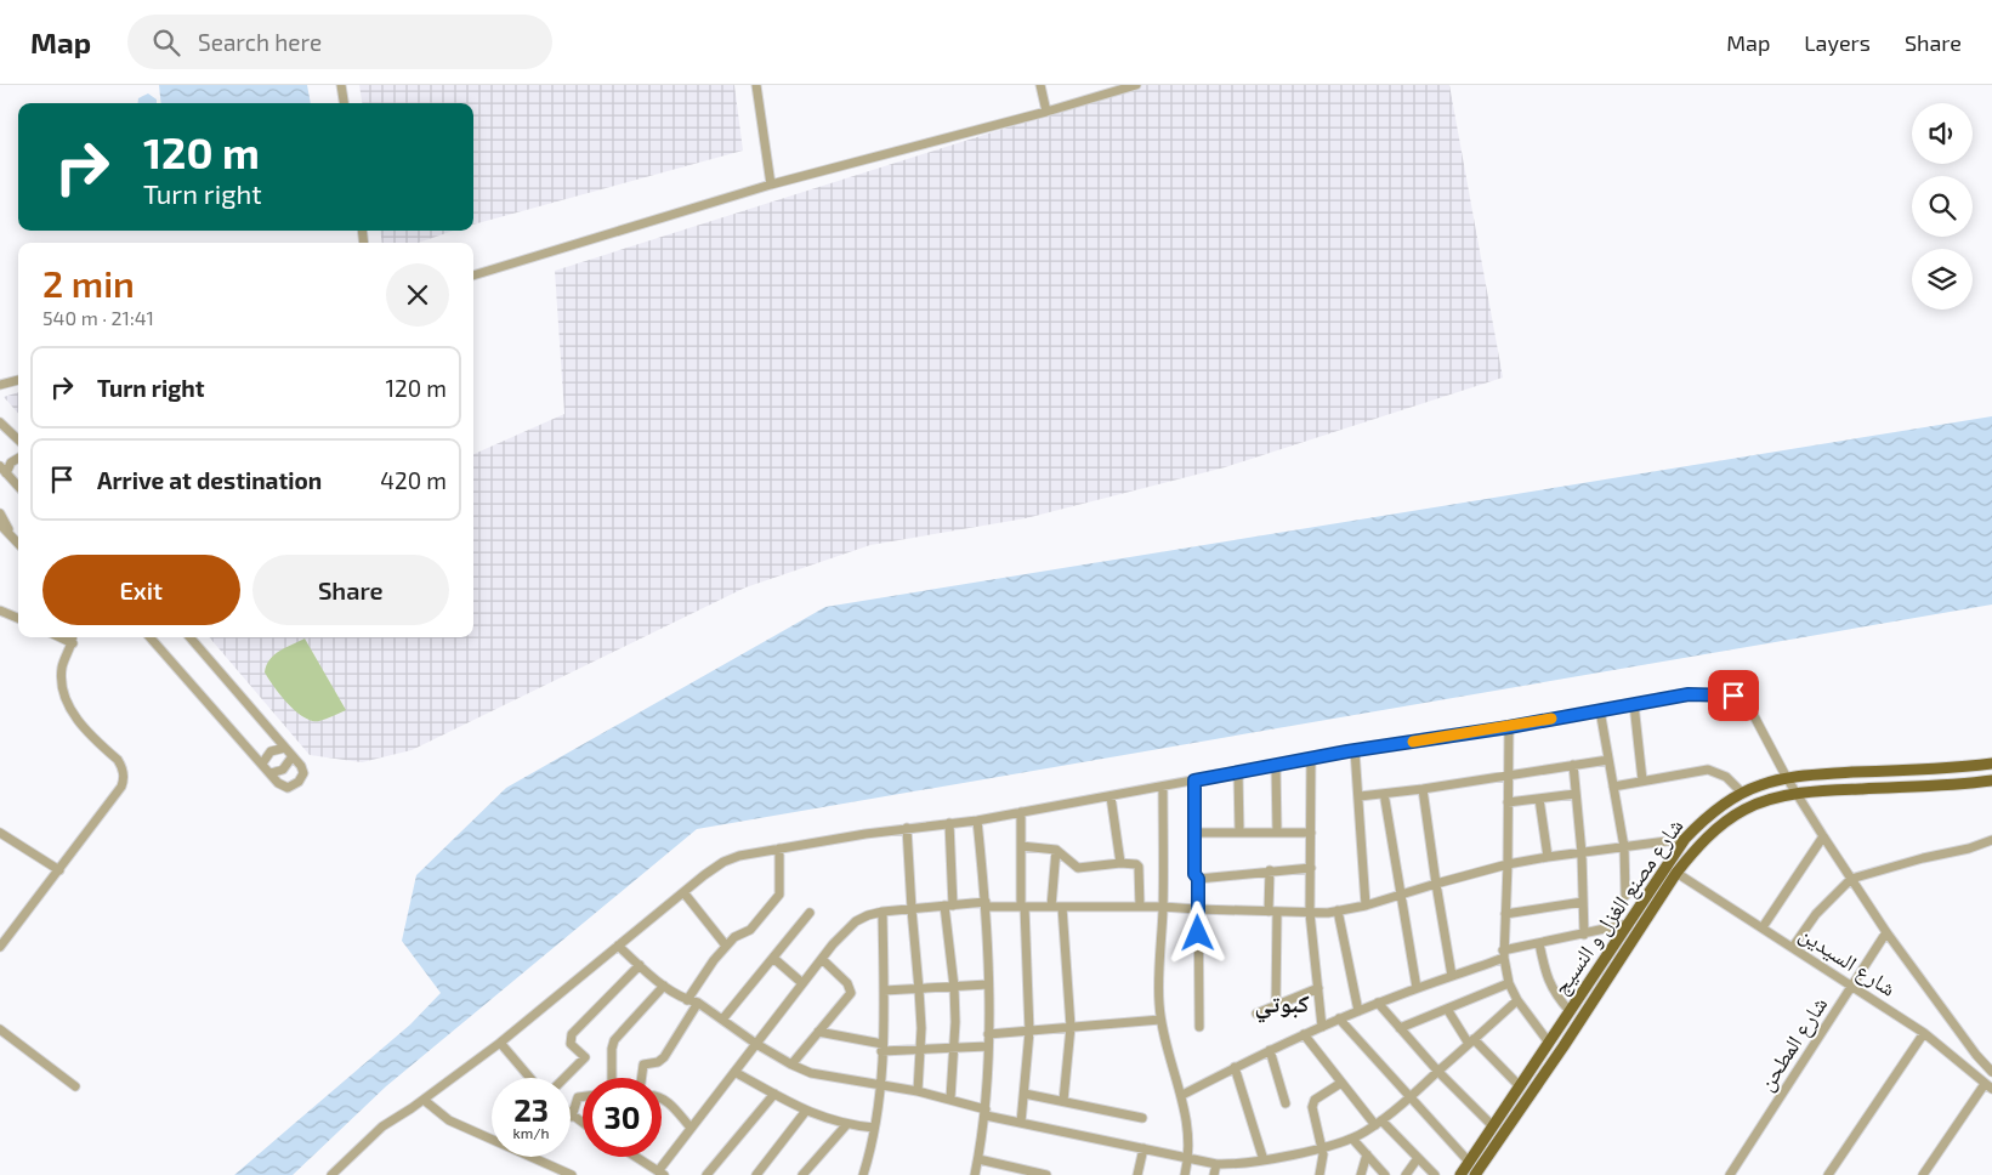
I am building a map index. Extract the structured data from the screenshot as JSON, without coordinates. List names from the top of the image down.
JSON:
{
  "streets": {
    "main road": ["شارع مصنع الغزل و النسيج"],
    "street": ["شارع السيدين", "شارع المطحن"]
  },
  "crossings": [
    ["شارع مصنع الغزل و النسيج", "شارع السيدين"],
    ["شارع السيدين", "شارع المطحن"]
  ],
  "districts": ["كبوتي"],
  "page": {
    "header": "Map",
    "search": "Search here",
    "nav": ["Map", "Layers", "Share"],
    "turn": ["120 m", "Turn right"],
    "heading": ["2 min", "540 m · 21:41"],
    "list": [
      {
        "name": "Turn right",
        "value": "120 m"
      },
      {
        "name": "Arrive at destination",
        "value": "420 m"
      }
    ],
    "buttons": ["Exit", "Share"],
    "speed": "23 km/h",
    "limit": "30"
  }
}
